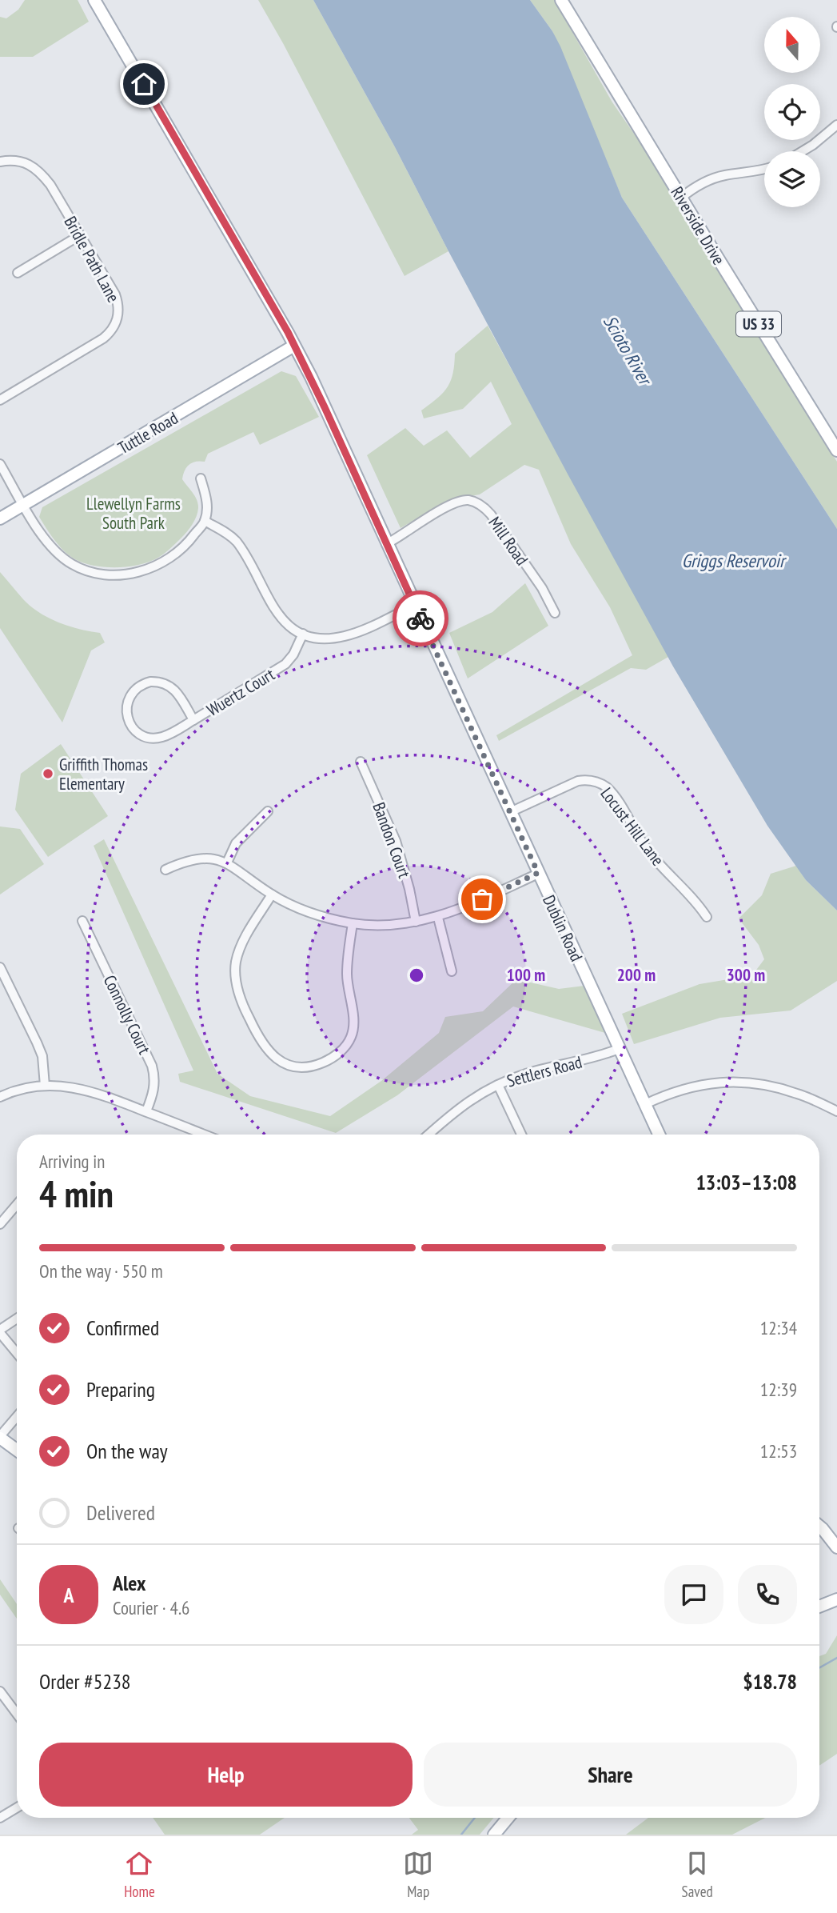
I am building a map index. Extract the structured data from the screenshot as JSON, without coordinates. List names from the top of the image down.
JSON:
{
  "streets": {
    "main road": [
      "Riverside Drive",
      "US 33",
      "Tuttle Road",
      "Dublin Road"
    ],
    "street": [
      "Bridle Path Lane",
      "Mill Road",
      "Wuertz Court",
      "Locust Hill Lane",
      "Bandon Court",
      "Connolly Court",
      "Settlers Road"
    ]
  },
  "crossings": [
    ["Tuttle Road", "Dublin Road"],
    ["Mill Road", "Dublin Road"],
    ["Locust Hill Lane", "Dublin Road"],
    ["Dublin Road", "Settlers Road"]
  ],
  "water": ["Scioto River", "Griggs Reservoir"],
  "parks": ["Llewellyn Farms South Park"],
  "places": ["Griffith Thomas Elementary"],
  "north": "top",
  "page": {
    "heading": ["4 min", "Arriving in", "13:03–13:08"],
    "panel": [
      "Alex",
      "Courier · 4.6",
      "Order #5238",
      "$18.78"
    ],
    "bar": "On the way · 550 m",
    "list": [
      ["Confirmed", "12:34"],
      ["Preparing", "12:39"],
      ["On the way", "12:53"],
      "Delivered"
    ],
    "round": "A",
    "buttons": ["Help", "Share"],
    "tabs": ["Home", "Map", "Saved"]
  },
  "rings": ["100 m", "200 m", "300 m"]
}
